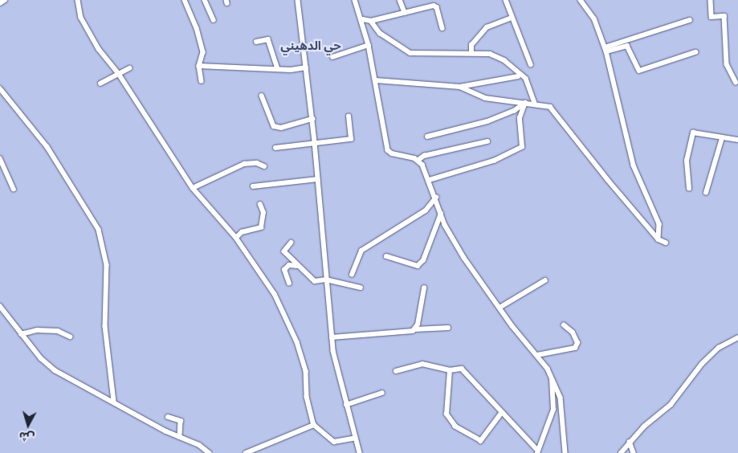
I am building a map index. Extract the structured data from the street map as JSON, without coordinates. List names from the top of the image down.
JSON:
{
  "districts": ["حي الدهيني"],
  "north": "bottom"
}
